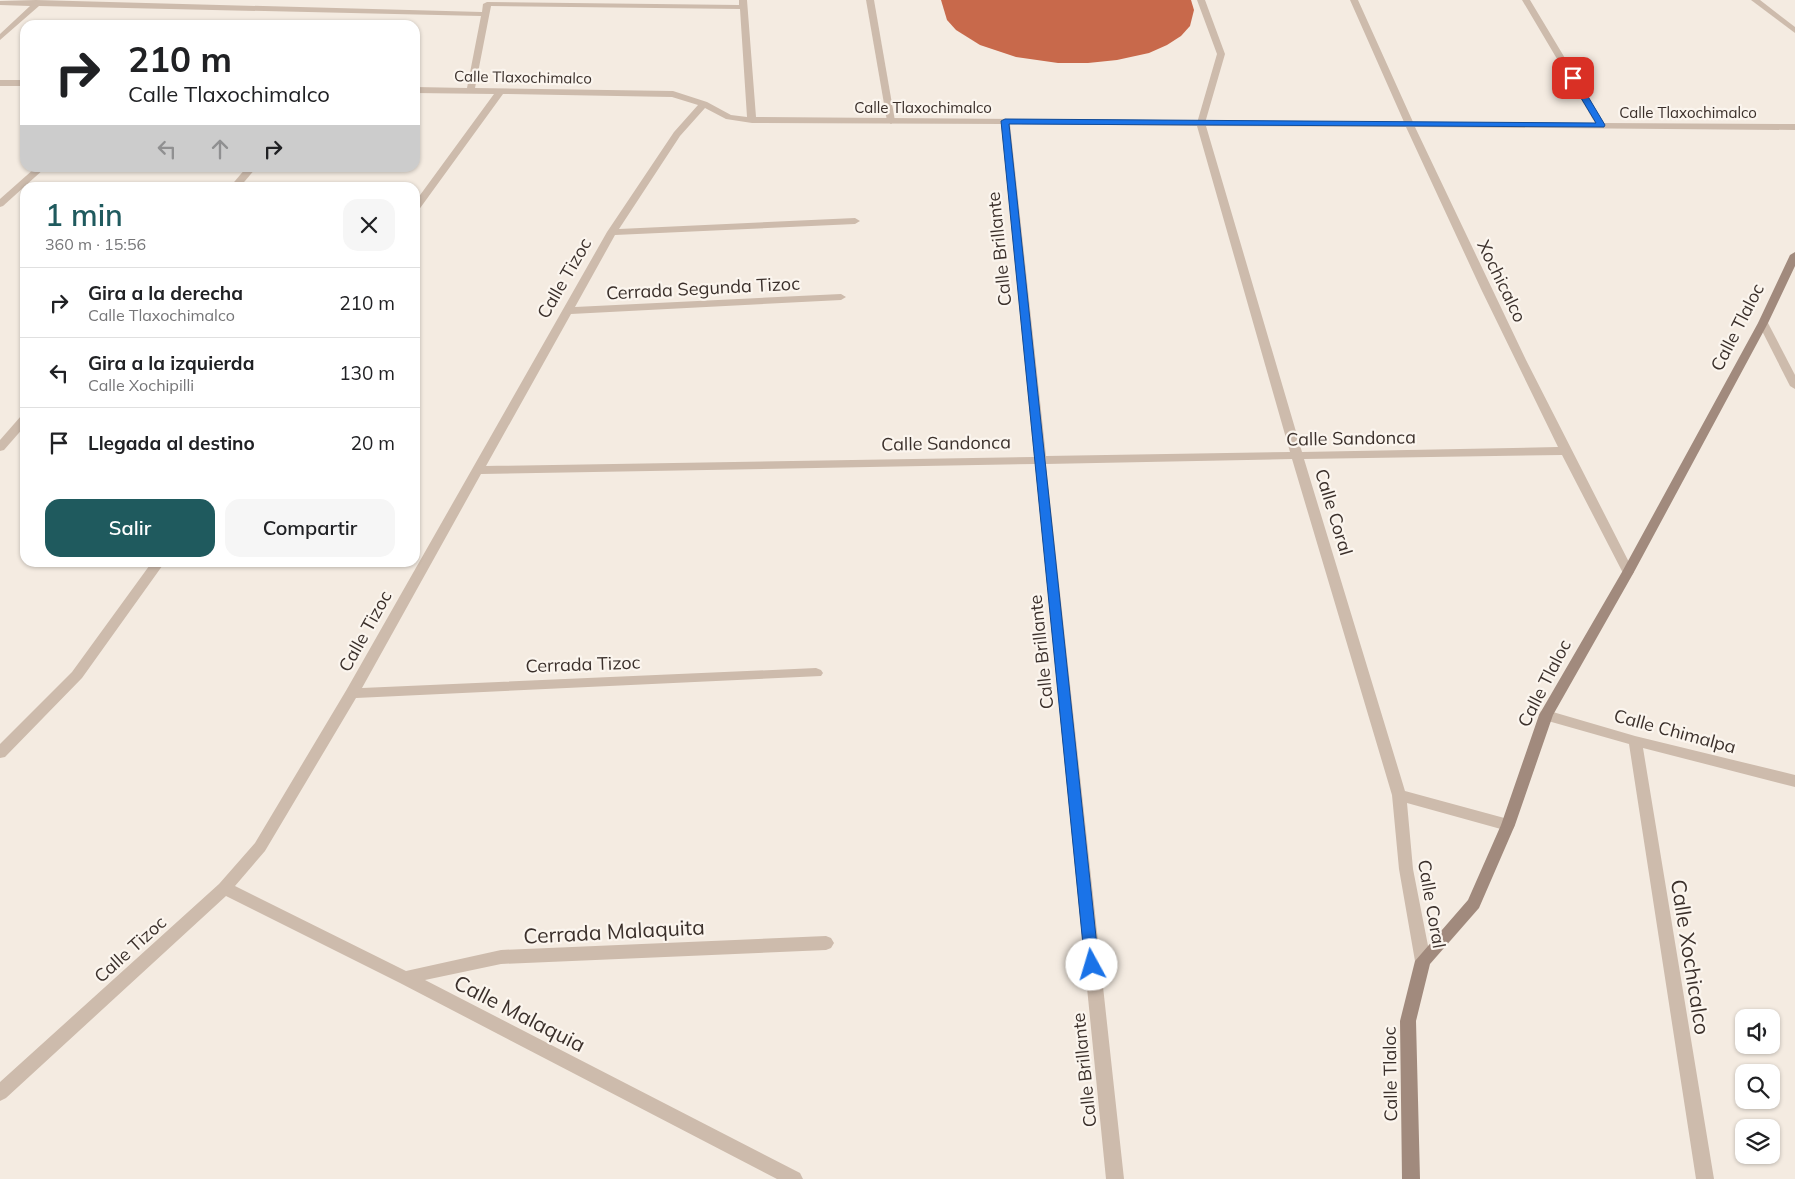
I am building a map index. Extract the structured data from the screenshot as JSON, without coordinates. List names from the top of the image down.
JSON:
{
  "streets": {
    "street": [
      "Calle Tlaxochimalco",
      "Calle Brillante",
      "Calle Tizoc",
      "Xochicalco",
      "Cerrada Segunda Tizoc",
      "Calle Tlaloc",
      "Calle Sandonca",
      "Calle Coral",
      "Cerrada Tizoc",
      "Calle Chimalpa",
      "Cerrada Malaquita",
      "Calle Xochicalco",
      "Calle Malaquia"
    ]
  },
  "crossings": [
    ["Calle Tlaxochimalco", "Calle Brillante"],
    ["Calle Tlaxochimalco", "Calle Tizoc"],
    ["Calle Tlaxochimalco", "Xochicalco"],
    ["Calle Tlaxochimalco", "Calle Coral"],
    ["Calle Brillante", "Calle Sandonca"],
    ["Calle Tizoc", "Cerrada Segunda Tizoc"],
    ["Calle Tizoc", "Calle Sandonca"],
    ["Calle Tizoc", "Cerrada Tizoc"],
    ["Calle Tizoc", "Calle Malaquia"],
    ["Xochicalco", "Calle Tlaloc"],
    ["Xochicalco", "Calle Sandonca"],
    ["Calle Tlaloc", "Calle Coral"],
    ["Calle Tlaloc", "Calle Chimalpa"],
    ["Calle Sandonca", "Calle Coral"],
    ["Calle Chimalpa", "Calle Xochicalco"],
    ["Cerrada Malaquita", "Calle Malaquia"]
  ],
  "page": {
    "turn": ["210 m", "Calle Tlaxochimalco"],
    "heading": ["1 min", "360 m · 15:56"],
    "list": [
      {
        "name": "Gira a la derecha",
        "note": "Calle Tlaxochimalco",
        "value": "210 m"
      },
      {
        "name": "Gira a la izquierda",
        "note": "Calle Xochipilli",
        "value": "130 m"
      },
      {
        "name": "Llegada al destino",
        "value": "20 m"
      }
    ],
    "buttons": ["Salir", "Compartir"]
  }
}
